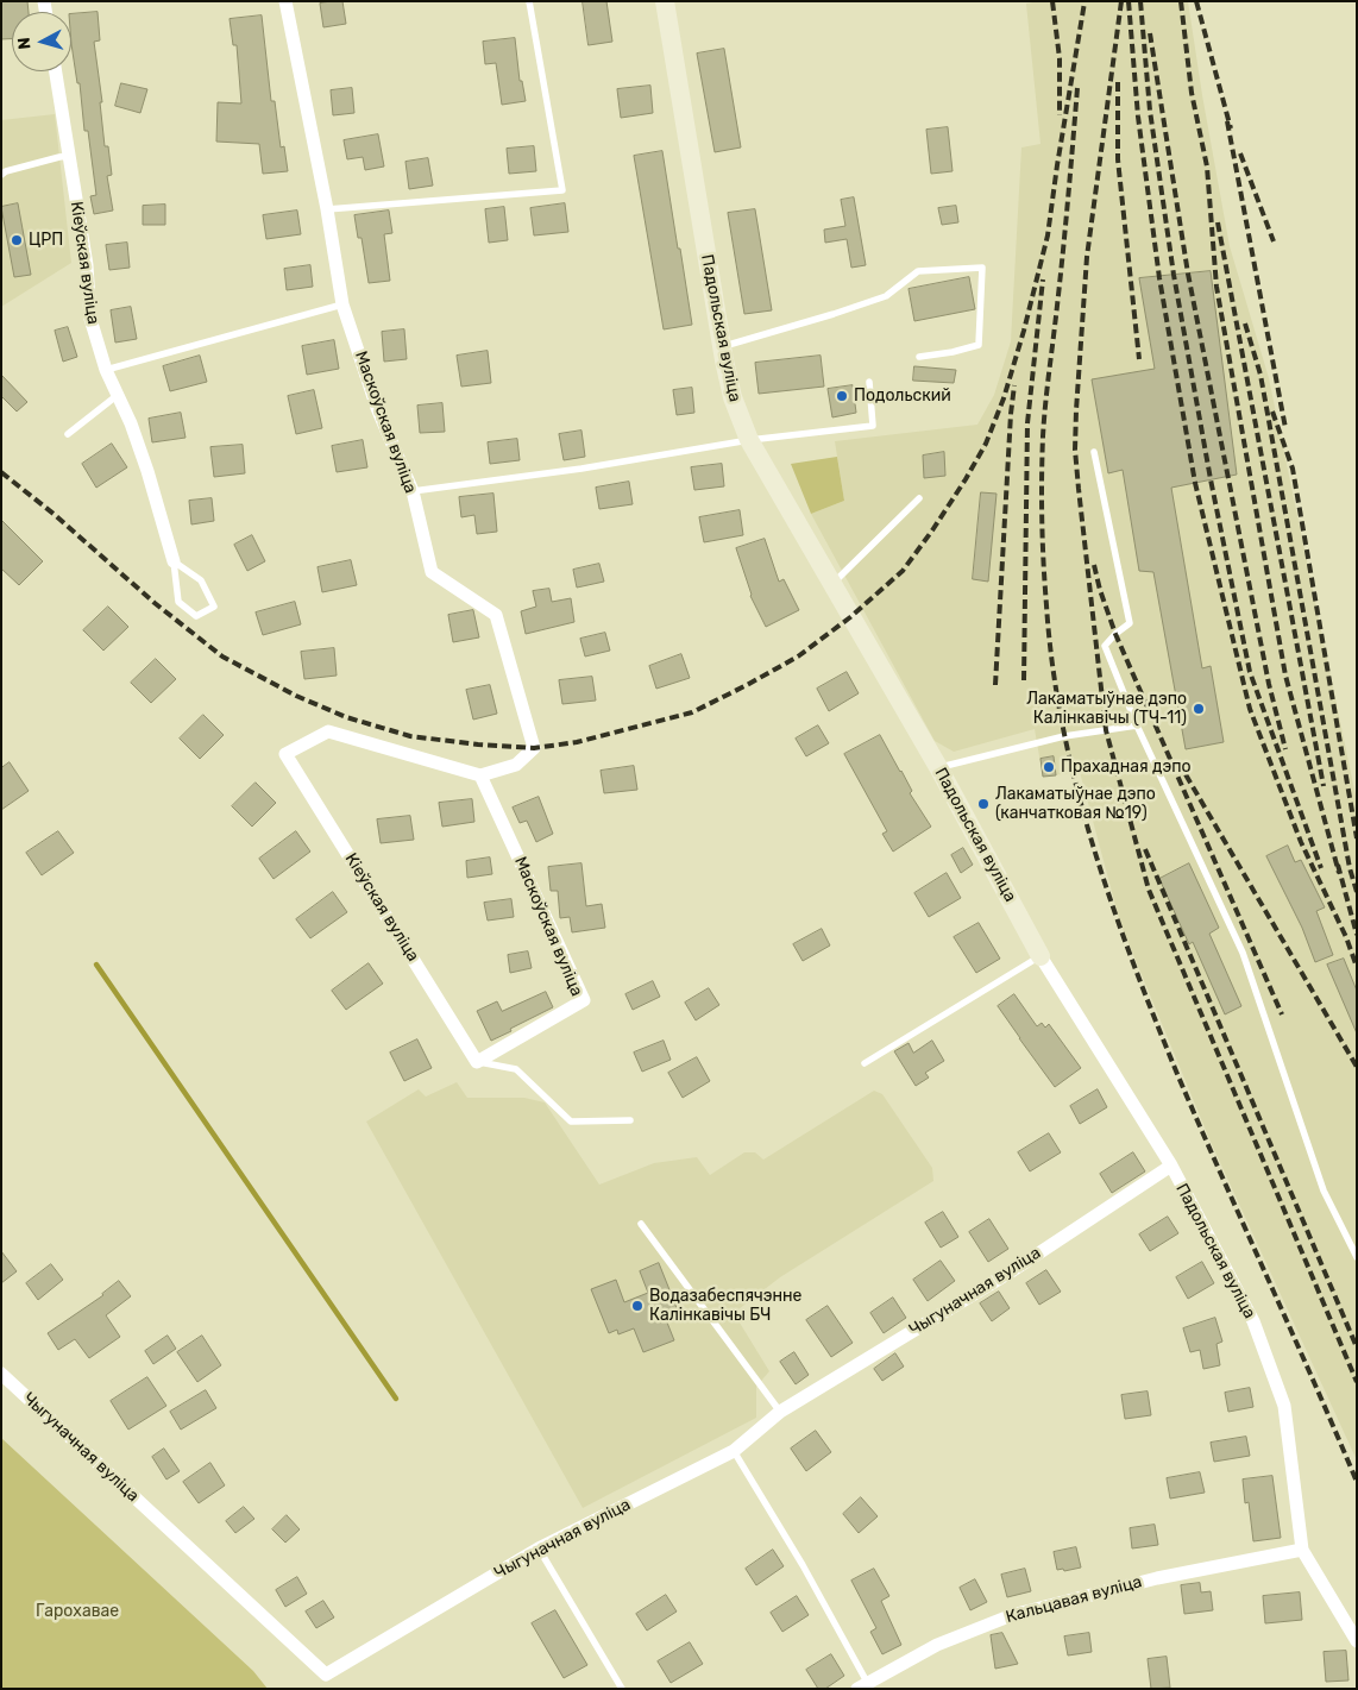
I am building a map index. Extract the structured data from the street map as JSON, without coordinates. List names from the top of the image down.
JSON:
{
  "streets": {
    "street": [
      "Кіеўская вуліца",
      "Падольская вуліца",
      "Маскоўская вуліца",
      "Чыгуначная вуліца",
      "Кальцавая вуліца"
    ]
  },
  "crossings": [
    ["Кіеўская вуліца", "Маскоўская вуліца"],
    ["Падольская вуліца", "Чыгуначная вуліца"],
    ["Падольская вуліца", "Кальцавая вуліца"]
  ],
  "parks": ["Гарохавае"],
  "places": [
    "ЦРП",
    "Подольский",
    "Лакаматыўнае дэпо Калінкавічы (ТЧ-11)",
    "Прахадная дэпо",
    "Лакаматыўнае дэпо (канчатковая №19)",
    "Водазабеспячэнне Калінкавічы БЧ"
  ],
  "north": "left"
}
